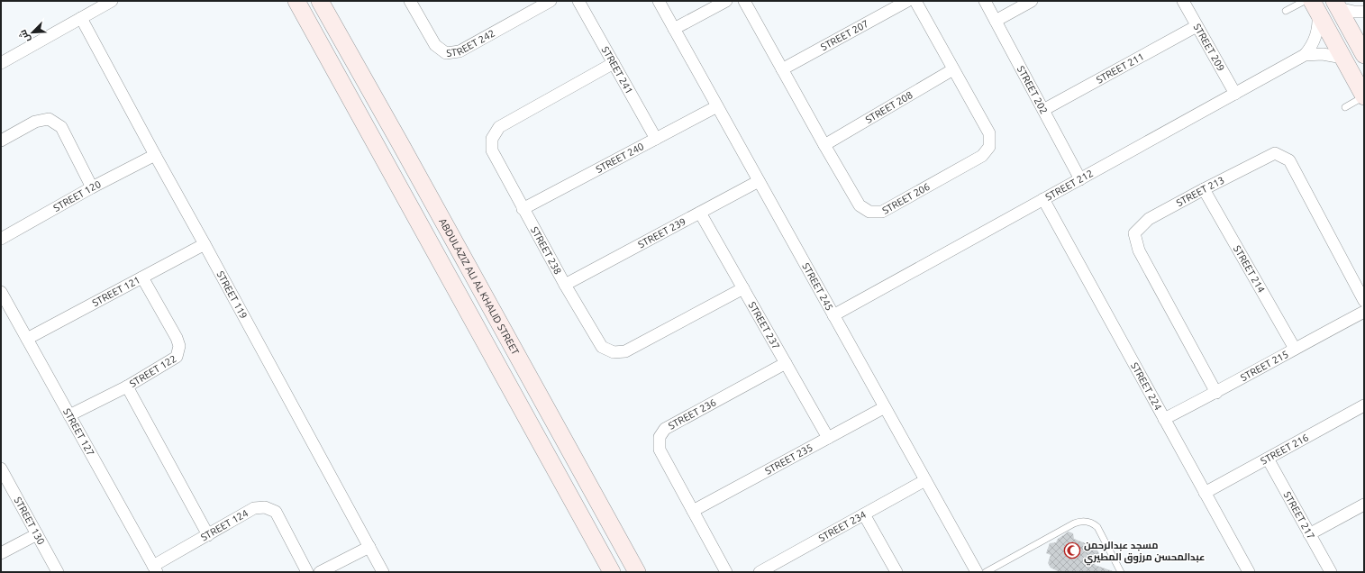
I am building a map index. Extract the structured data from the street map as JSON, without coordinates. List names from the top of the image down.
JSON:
{
  "streets": {
    "street": [
      "STREET 207",
      "STREET 242",
      "STREET 209",
      "STREET 211",
      "STREET 241",
      "STREET 202",
      "STREET 208",
      "STREET 240",
      "STREET 212",
      "STREET 213",
      "STREET 120",
      "STREET 206",
      "STREET 239",
      "STREET 238",
      "STREET 214",
      "ABDULAZIZ ALI AL KHALID STREET",
      "STREET 245",
      "STREET 121",
      "STREET 119",
      "STREET 237",
      "STREET 215",
      "STREET 122",
      "STREET 224",
      "STREET 236",
      "STREET 127",
      "STREET 216",
      "STREET 235",
      "STREET 217",
      "STREET 130",
      "STREET 124",
      "STREET 234"
    ]
  },
  "crossings": [
    ["STREET 207", "STREET 206"],
    ["STREET 209", "STREET 211"],
    ["STREET 209", "STREET 212"],
    ["STREET 211", "STREET 202"],
    ["STREET 241", "STREET 240"],
    ["STREET 241", "STREET 238"],
    ["STREET 202", "STREET 212"],
    ["STREET 208", "STREET 206"],
    ["STREET 240", "STREET 238"],
    ["STREET 240", "STREET 245"],
    ["STREET 212", "STREET 245"],
    ["STREET 212", "STREET 224"],
    ["STREET 213", "STREET 214"],
    ["STREET 213", "STREET 215"],
    ["STREET 120", "STREET 119"],
    ["STREET 239", "STREET 238"],
    ["STREET 239", "STREET 245"],
    ["STREET 239", "STREET 237"],
    ["STREET 238", "STREET 237"],
    ["STREET 214", "STREET 215"],
    ["STREET 245", "STREET 235"],
    ["STREET 245", "STREET 234"],
    ["STREET 121", "STREET 119"],
    ["STREET 121", "STREET 122"],
    ["STREET 121", "STREET 127"],
    ["STREET 237", "STREET 236"],
    ["STREET 237", "STREET 235"],
    ["STREET 215", "STREET 224"],
    ["STREET 122", "STREET 127"],
    ["STREET 224", "STREET 216"],
    ["STREET 236", "STREET 235"],
    ["STREET 127", "STREET 124"],
    ["STREET 216", "STREET 217"]
  ],
  "places": {
    "mosque": ["مسجد عبدالرحمن عبدالمحسن مرزوق المطيري"]
  },
  "north": "bottom left"
}
